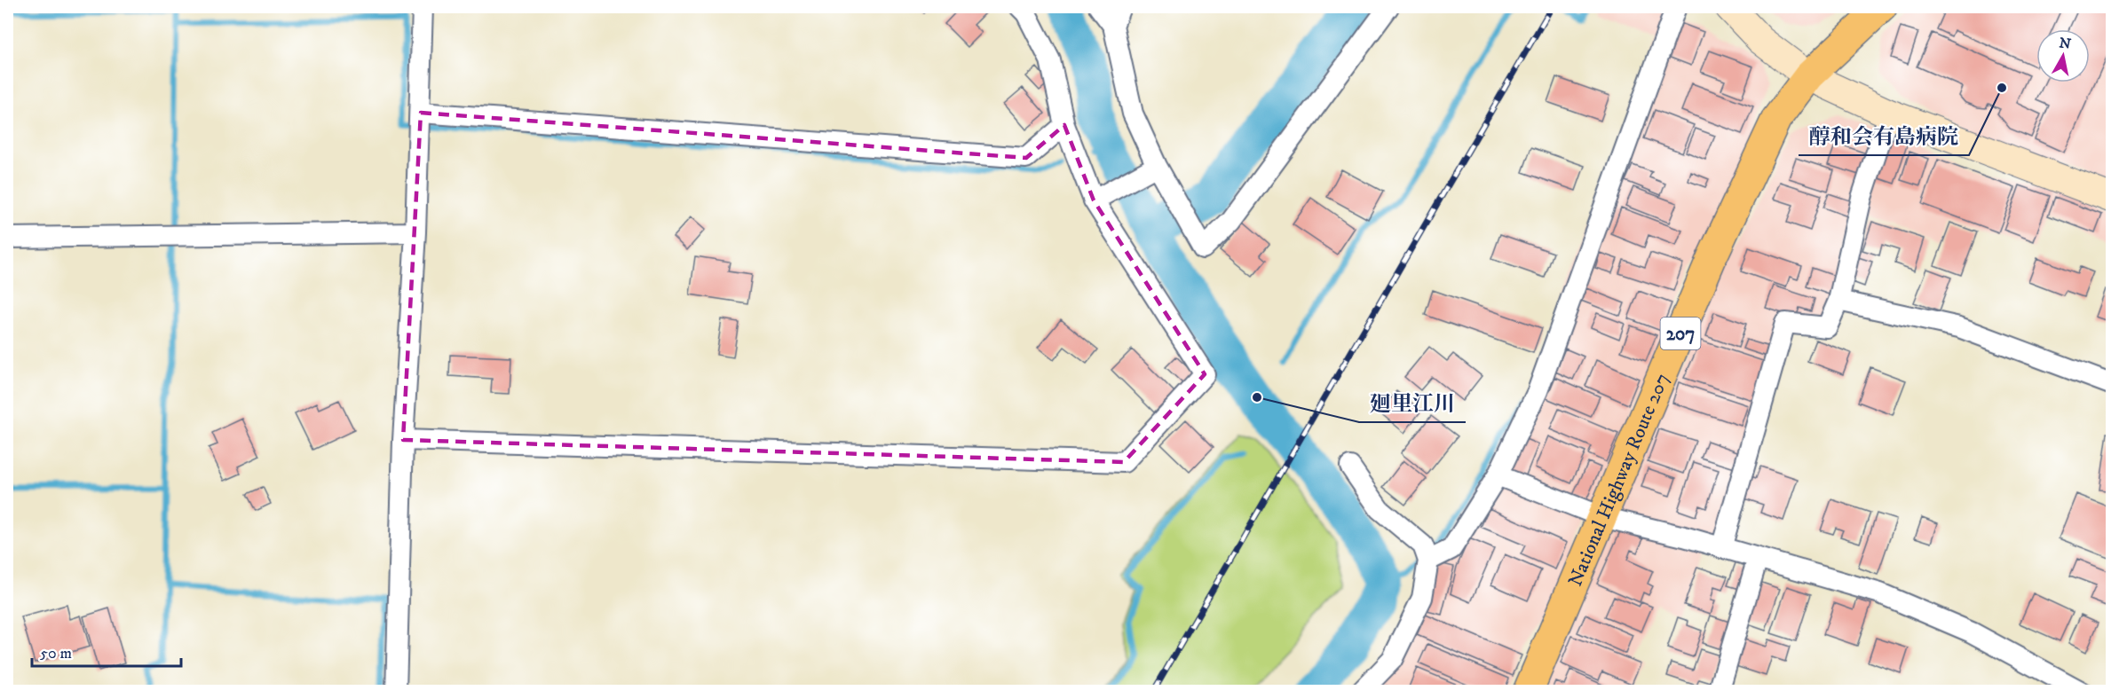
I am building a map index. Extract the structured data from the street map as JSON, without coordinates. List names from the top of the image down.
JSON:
{
  "streets": {
    "highway": ["207", "National Highway Route 207"]
  },
  "places": ["醇和会有島病院", "廻里江川"],
  "scale_bar": "50 m",
  "north": "top"
}
